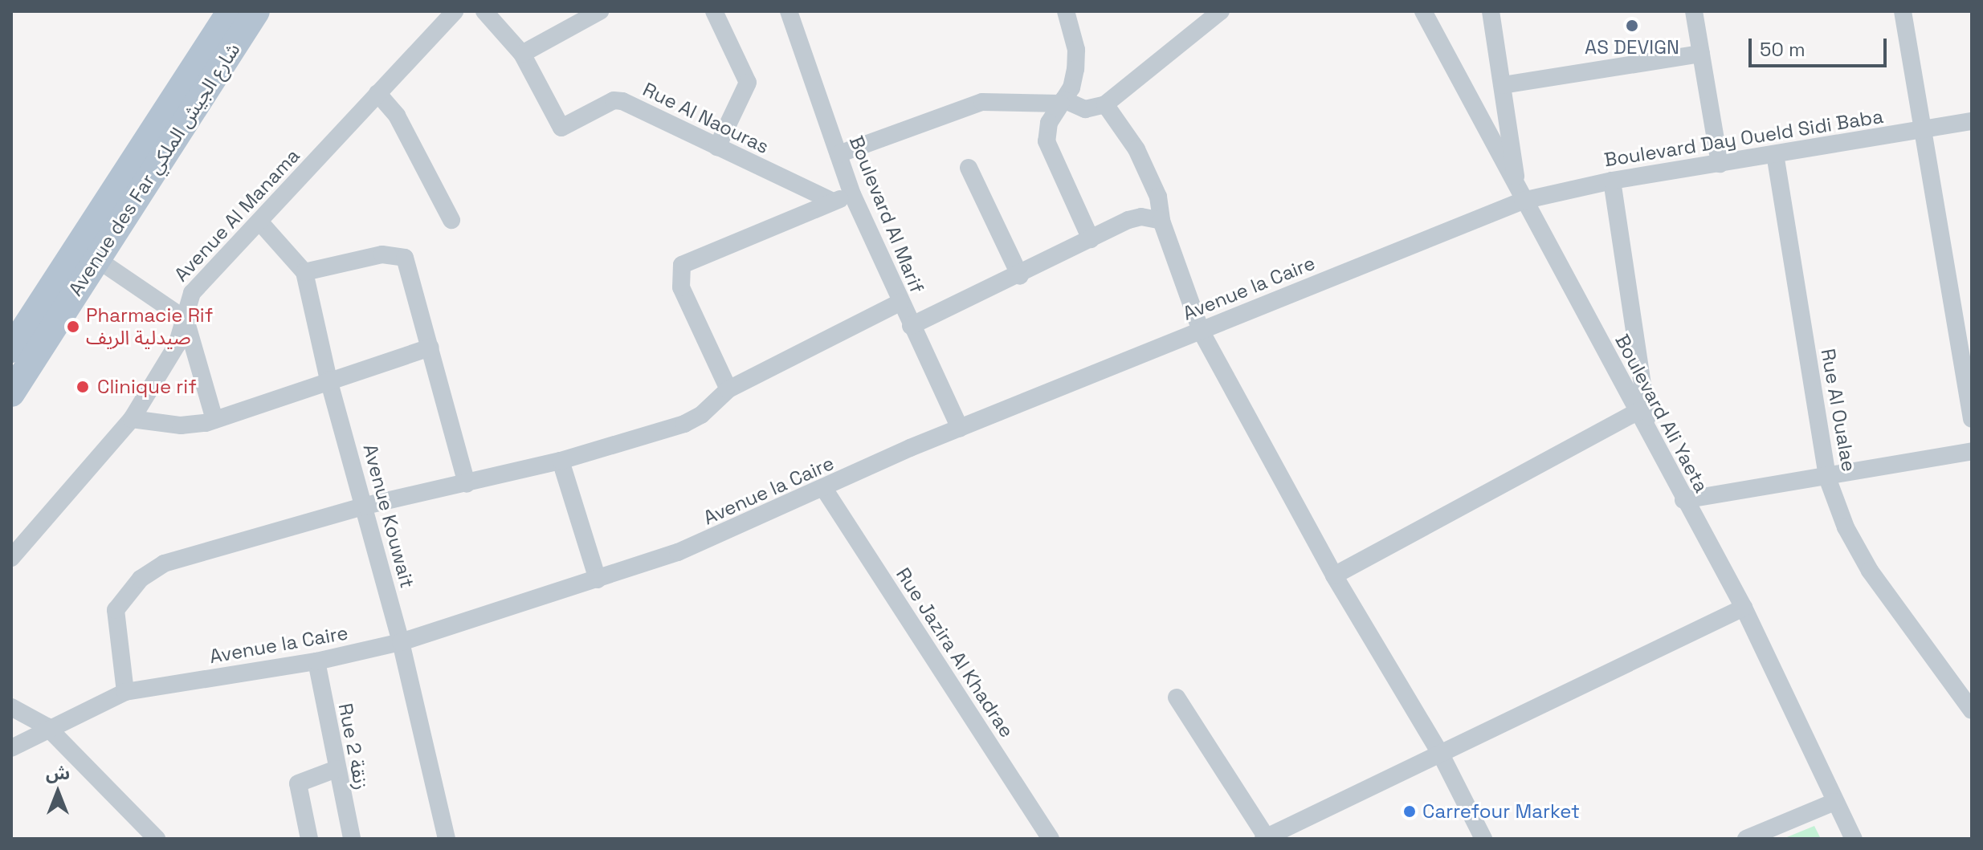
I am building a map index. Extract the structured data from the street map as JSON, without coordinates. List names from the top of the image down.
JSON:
{
  "streets": {
    "main road": ["Avenue des Far شارع الجيش الملكي"],
    "street": [
      "Rue Al Naouras",
      "Boulevard Day Oueld Sidi Baba",
      "Boulevard Al Marif",
      "Avenue Al Manama",
      "Avenue la Caire",
      "Rue Al Oualae",
      "Boulevard Ali Yaeta",
      "Avenue Kouwait",
      "Rue Jazira Al Khadrae",
      "Rue 2 زنقة"
    ]
  },
  "crossings": [
    ["Boulevard Day Oueld Sidi Baba", "Avenue la Caire"],
    ["Boulevard Day Oueld Sidi Baba", "Rue Al Oualae"],
    ["Boulevard Day Oueld Sidi Baba", "Boulevard Ali Yaeta"],
    ["Boulevard Al Marif", "Avenue la Caire"],
    ["Avenue Al Manama", "Avenue Kouwait"],
    ["Avenue la Caire", "Boulevard Ali Yaeta"],
    ["Avenue la Caire", "Avenue Kouwait"],
    ["Avenue la Caire", "Rue Jazira Al Khadrae"],
    ["Avenue la Caire", "Rue 2 زنقة"]
  ],
  "places": [
    "AS DEVIGN",
    "Pharmacie Rif صيدلية الريف",
    "Clinique rif",
    "Carrefour Market"
  ],
  "scale_bar": "50 m",
  "north": "top"
}
